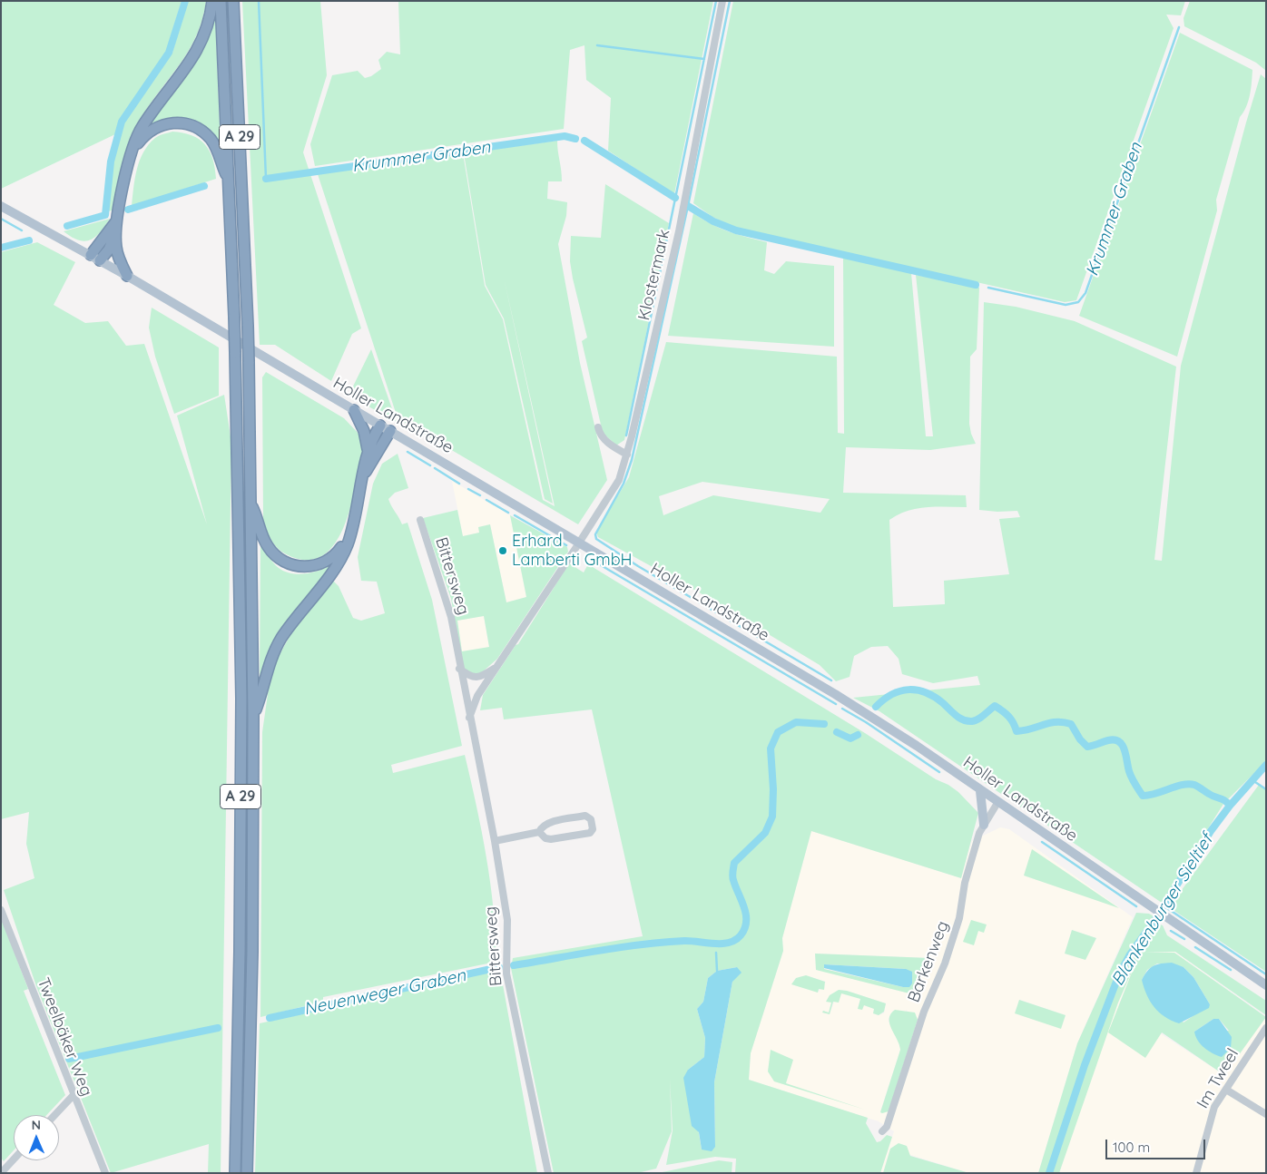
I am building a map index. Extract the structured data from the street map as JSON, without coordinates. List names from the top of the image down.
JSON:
{
  "streets": {
    "highway": ["A 29"],
    "main road": ["Holler Landstraße"],
    "street": [
      "Klostermark",
      "Bittersweg",
      "Barkenweg",
      "Tweelbäker Weg",
      "Im Tweel"
    ]
  },
  "crossings": [
    ["Klostermark", "Holler Landstraße"],
    ["Holler Landstraße", "Barkenweg"]
  ],
  "water": ["Krummer Graben", "Blankenburger Sieltief", "Neuenweger Graben"],
  "places": ["Erhard Lamberti GmbH"],
  "scale_bar": "100 m",
  "north": "top"
}
